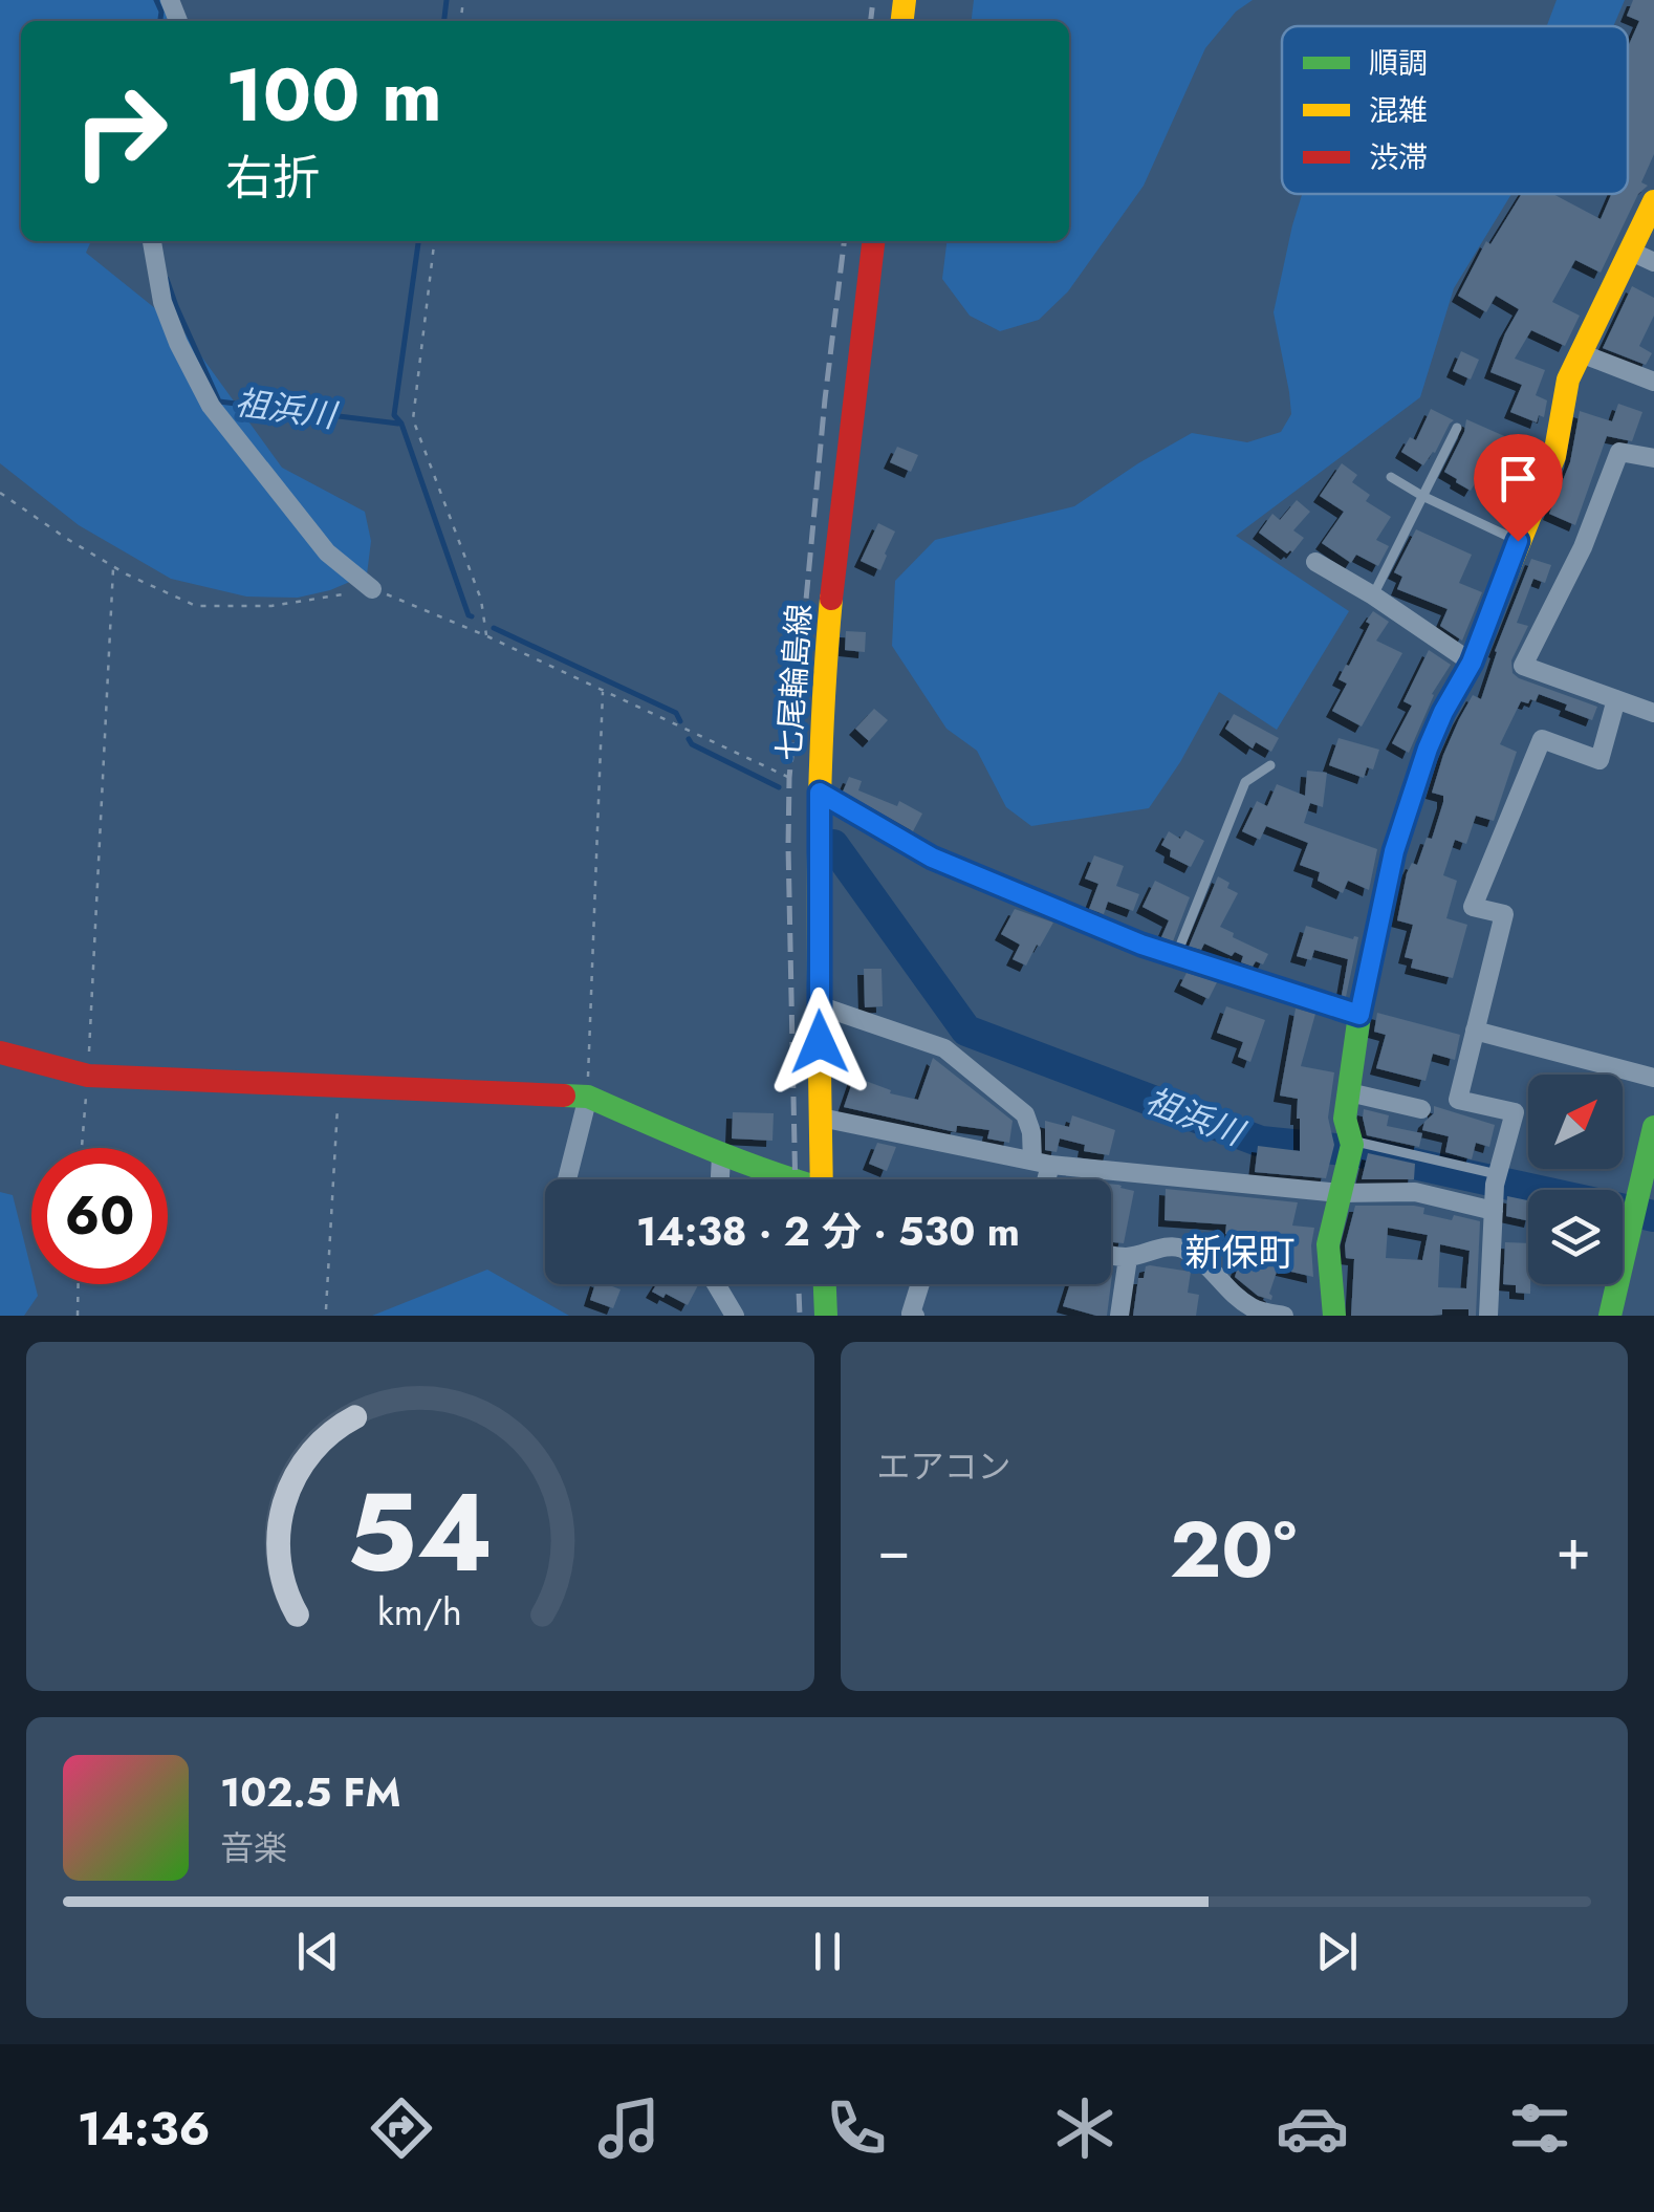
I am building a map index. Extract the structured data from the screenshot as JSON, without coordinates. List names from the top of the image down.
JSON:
{
  "streets": {
    "street": ["七尾輪島線"]
  },
  "districts": ["新保町"],
  "water": ["祖浜川"],
  "legend": ["順調", "混雑", "渋滞"],
  "north": "top right",
  "page": {
    "turn": ["100 m", "右折"],
    "limit": "60",
    "trip": "14:38 · 2 分 · 530 m",
    "tile": "エアコン",
    "heat": ["−", "20°", "+"],
    "song": ["102.5 FM", "音楽"],
    "tabs": "14:36",
    "gauge": ["54", "km/h"]
  }
}
